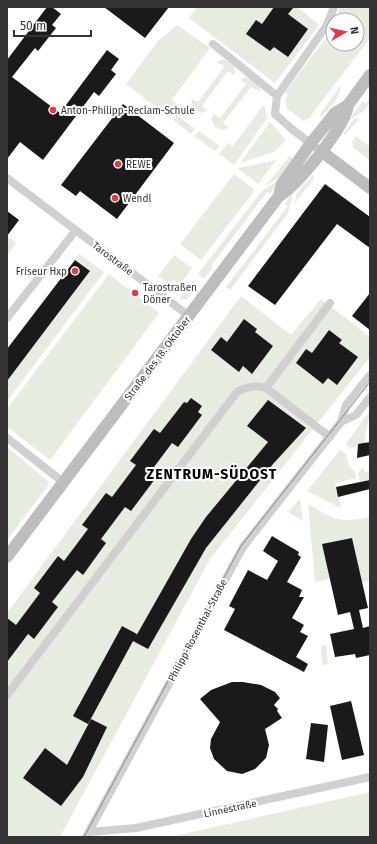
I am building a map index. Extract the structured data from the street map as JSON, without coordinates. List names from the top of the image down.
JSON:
{
  "streets": {
    "main road": ["Straße des 18. Oktober"],
    "street": ["Tarostraße", "Philipp-Rosenthal-Straße", "Linnéstraße"]
  },
  "crossings": [
    ["Tarostraße", "Straße des 18. Oktober"],
    ["Philipp-Rosenthal-Straße", "Linnéstraße"]
  ],
  "districts": ["ZENTRUM-SÜDOST"],
  "places": [
    "Anton-Philipp-Reclam-Schule",
    "REWE",
    "Wendl",
    "Friseur Hxp",
    "Tarostraßen Döner"
  ],
  "scale_bar": "50 m",
  "north": "right"
}
